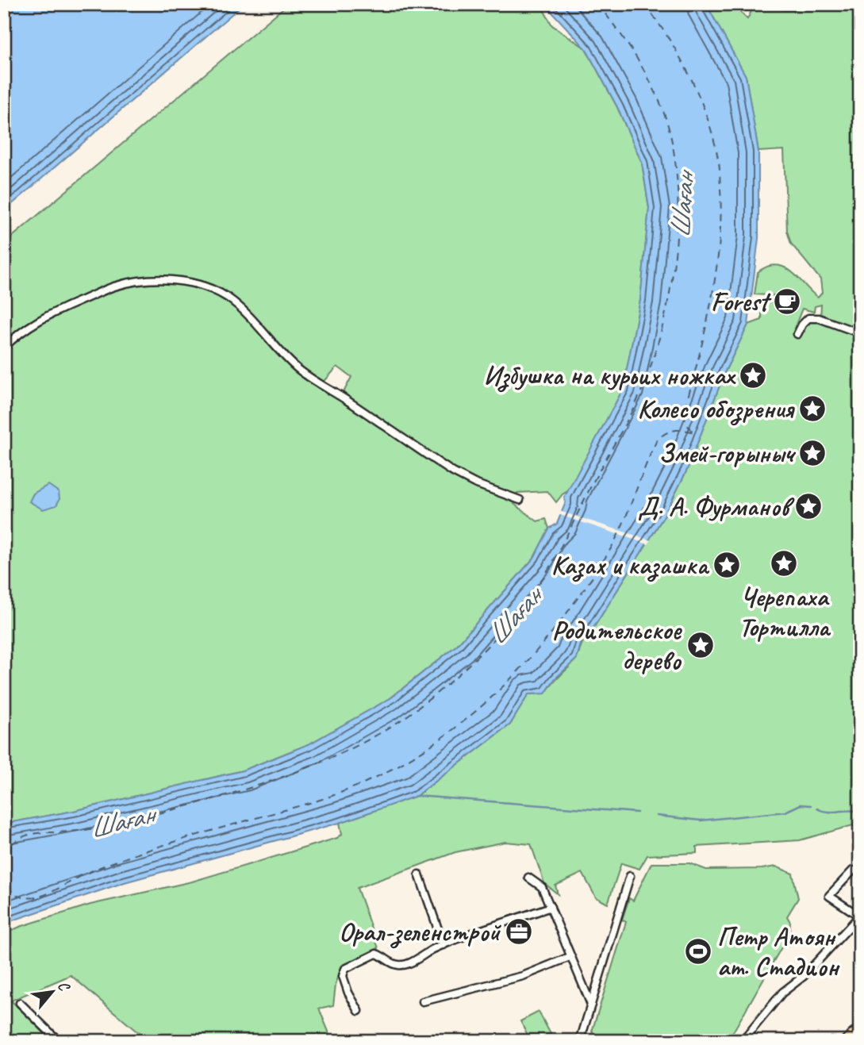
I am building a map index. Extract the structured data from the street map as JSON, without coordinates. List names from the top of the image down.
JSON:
{
  "water": ["Шаған"],
  "places": {
    "cafe": ["Forest"],
    "place": [
      "Избушка на курьих ножках",
      "Колесо обозрения",
      "Змей-горыныч",
      "Д. А. Фурманов",
      "Черепаха Тортилла",
      "Казах и казашка",
      "Родительское дерево"
    ],
    "office": ["Орал-зеленстрой"],
    "sports": ["Петр Атоян ат. Стадион"]
  },
  "north": "top right"
}
